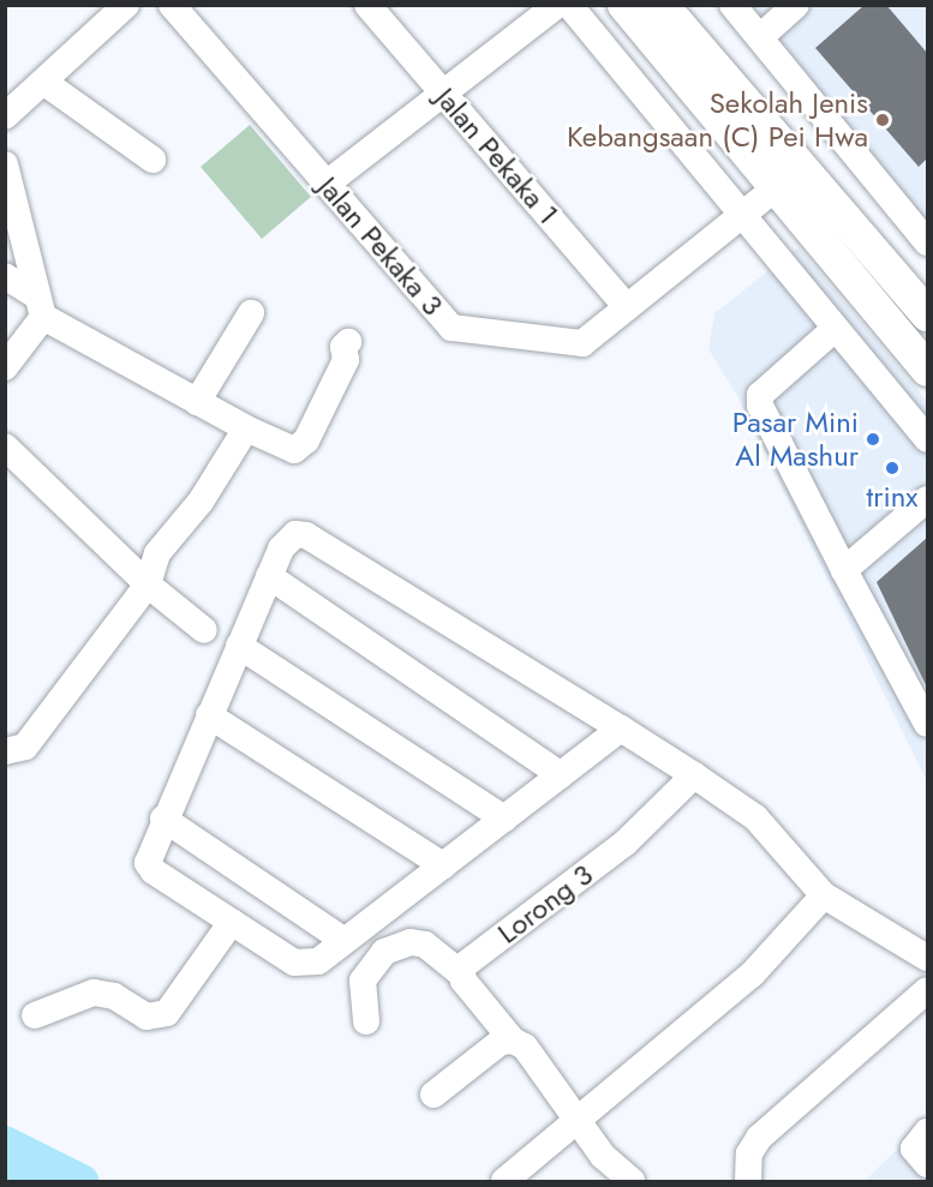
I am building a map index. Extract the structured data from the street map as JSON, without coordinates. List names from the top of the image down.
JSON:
{
  "streets": {
    "street": ["Jalan Pekaka 1", "Jalan Pekaka 3", "Lorong 3"]
  },
  "crossings": [
    ["Jalan Pekaka 1", "Jalan Pekaka 3"]
  ],
  "places": ["Sekolah Jenis Kebangsaan (C) Pei Hwa", "Pasar Mini Al Mashur", "trinx"]
}
